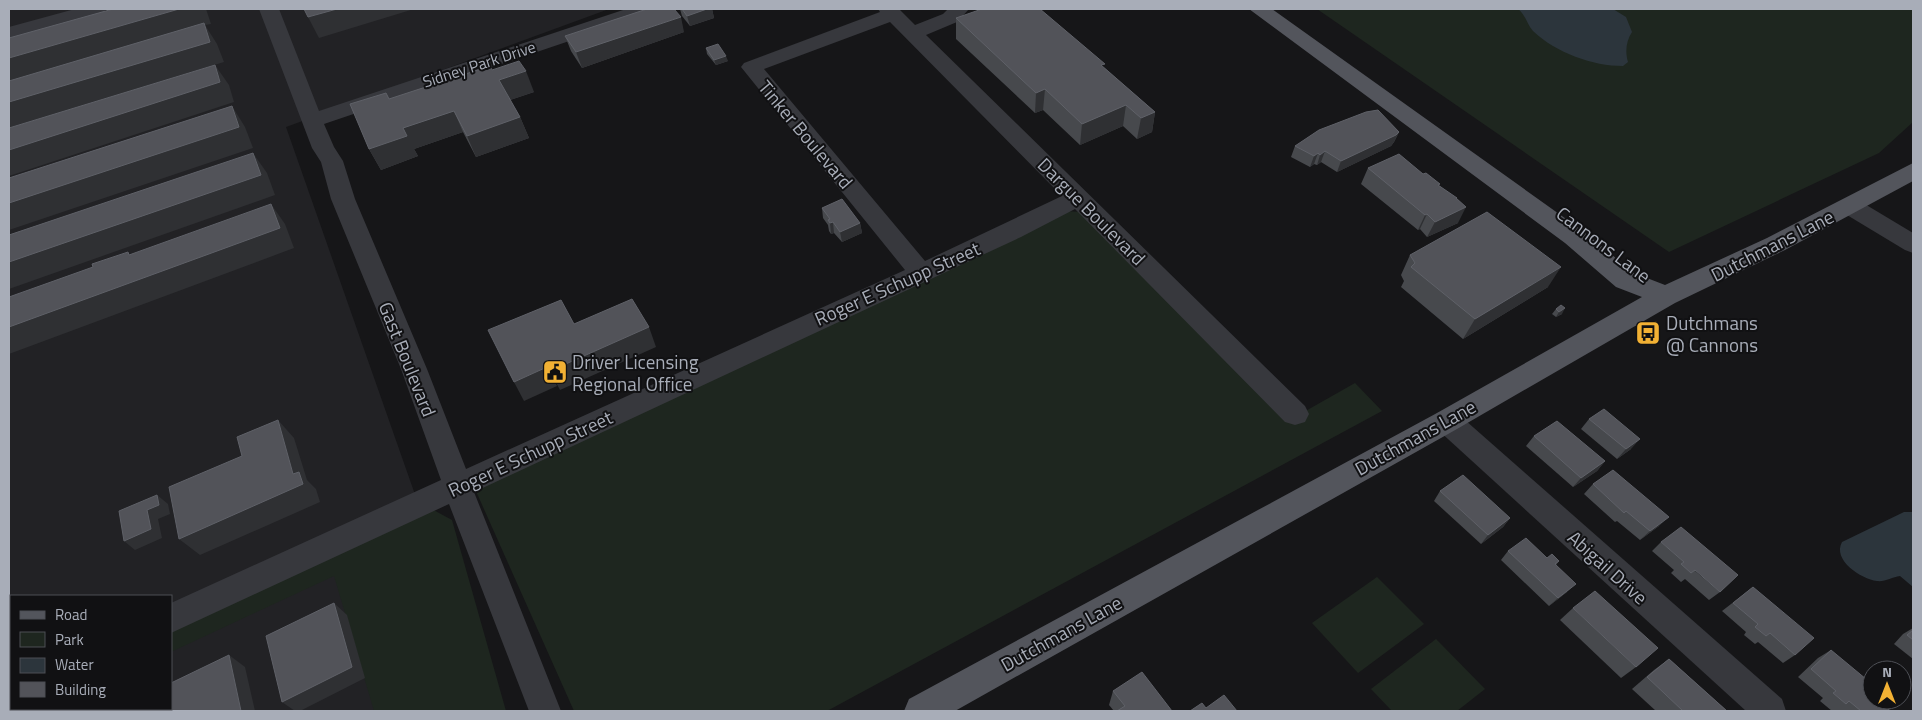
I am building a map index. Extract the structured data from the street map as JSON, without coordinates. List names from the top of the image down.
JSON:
{
  "streets": {
    "main road": ["Cannons Lane", "Dutchmans Lane"],
    "street": [
      "Sidney Park Drive",
      "Tinker Boulevard",
      "Dargue Boulevard",
      "Roger E Schupp Street",
      "Gast Boulevard",
      "Abigail Drive"
    ]
  },
  "crossings": [
    ["Sidney Park Drive", "Gast Boulevard"],
    ["Tinker Boulevard", "Dargue Boulevard"],
    ["Tinker Boulevard", "Roger E Schupp Street"],
    ["Dargue Boulevard", "Roger E Schupp Street"],
    ["Cannons Lane", "Dutchmans Lane"],
    ["Dutchmans Lane", "Abigail Drive"],
    ["Roger E Schupp Street", "Gast Boulevard"]
  ],
  "places": {
    "bus stop": ["Dutchmans @ Cannons"],
    "public building": ["Driver Licensing Regional Office"]
  },
  "legend": [
    "Road",
    "Park",
    "Water",
    "Building"
  ],
  "north": "top"
}
